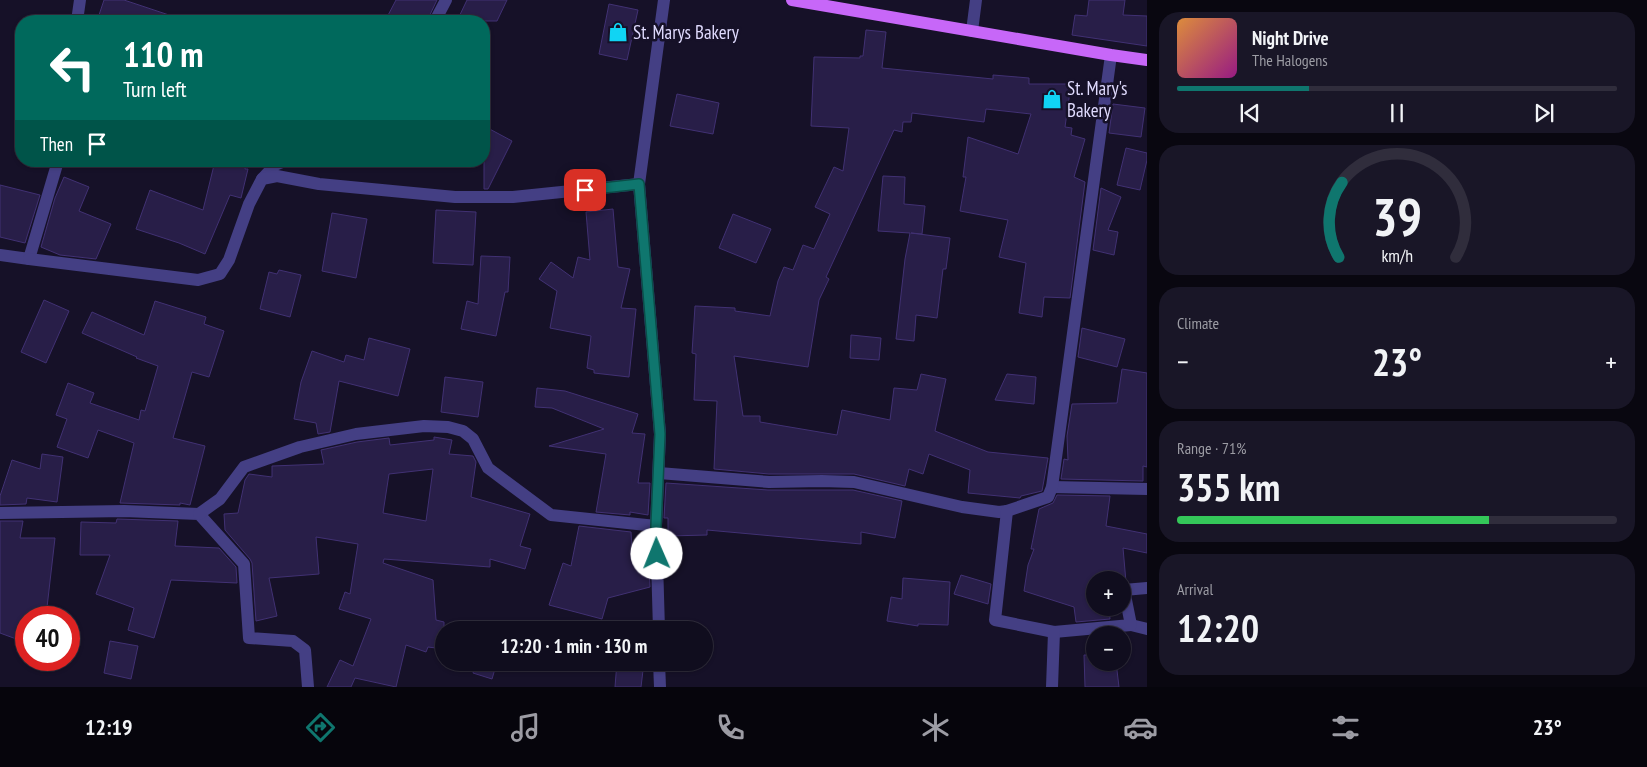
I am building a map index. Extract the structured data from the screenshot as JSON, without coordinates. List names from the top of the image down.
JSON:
{
  "places": {
    "shop": ["St. Marys Bakery", "St. Mary's Bakery"]
  },
  "page": {
    "turn": ["110 m", "Turn left"],
    "song": ["Night Drive", "The Halogens"],
    "then": "Then",
    "tile": [
      "Climate",
      ["Range · 71%", "355 km"],
      ["Arrival", "12:20"]
    ],
    "heat": ["−", "23°", "+"],
    "map_buttons": ["+", "−"],
    "limit": "40",
    "trip": "12:20 · 1 min · 130 m",
    "tabs": ["12:19", "23°"],
    "gauge": ["39", "km/h"]
  }
}
